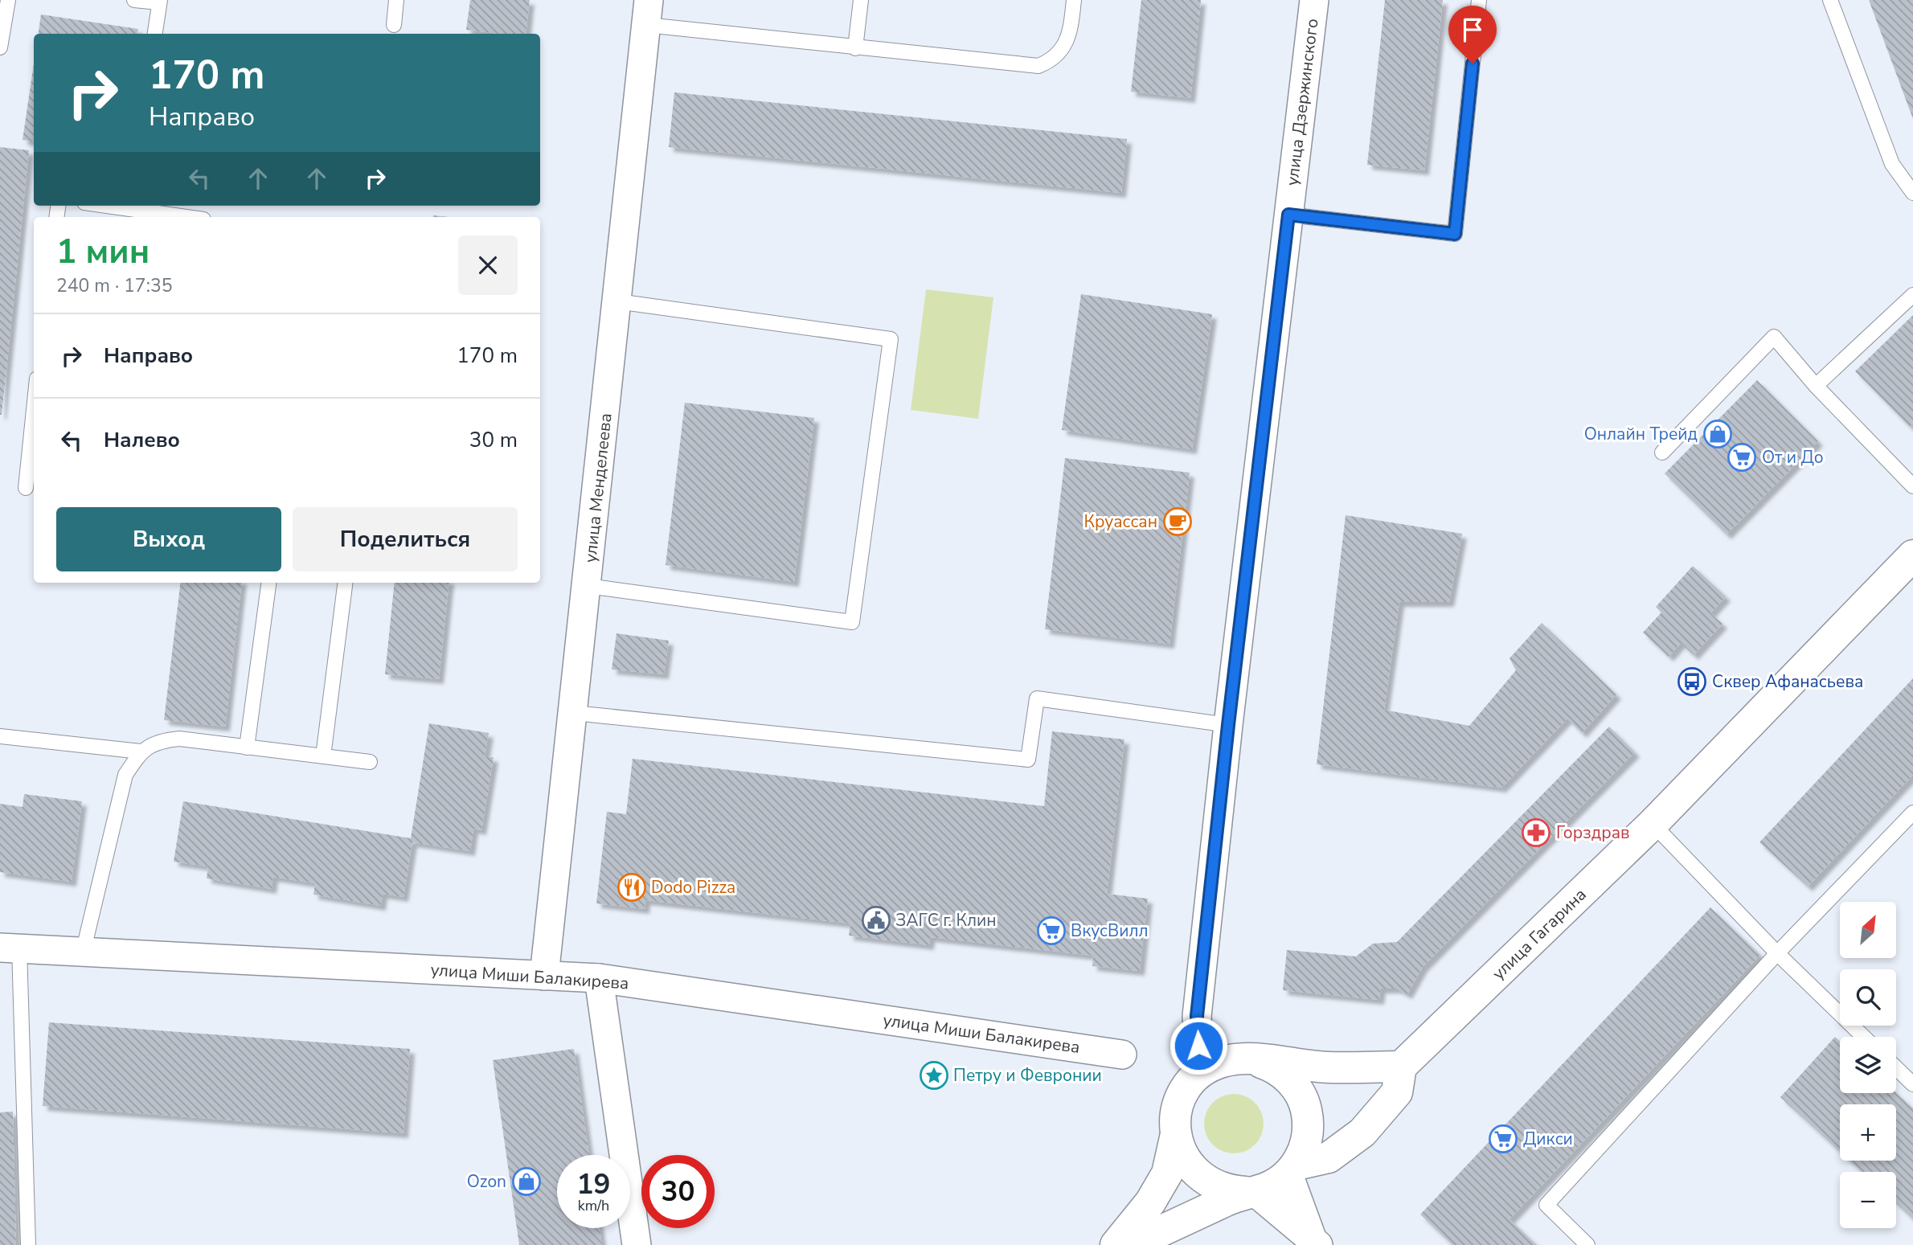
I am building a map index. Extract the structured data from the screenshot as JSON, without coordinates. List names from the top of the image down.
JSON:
{
  "streets": {
    "street": [
      "улица Дзержинского",
      "улица Менделеева",
      "улица Гагарина",
      "улица Миши Балакирева"
    ]
  },
  "crossings": [
    ["улица Менделеева", "улица Миши Балакирева"]
  ],
  "places": {
    "shop": ["Онлайн Трейд", "Ozon"],
    "supermarket": ["От и До", "ВкусВилл", "Дикси"],
    "cafe": ["Круассан"],
    "bus stop": ["Сквер Афанасьева"],
    "pharmacy": ["Горздрав"],
    "restaurant": ["Dodo Pizza"],
    "public building": ["ЗАГС г. Клин"],
    "place": ["Петру и Февронии"]
  },
  "north": "top right",
  "page": {
    "turn": ["170 m", "Направо"],
    "heading": ["1 мин", "240 m · 17:35"],
    "list": [
      {
        "name": "Направо",
        "value": "170 m"
      },
      {
        "name": "Налево",
        "value": "30 m"
      }
    ],
    "buttons": ["Выход", "Поделиться"],
    "map_buttons": ["+", "−"],
    "speed": "19 km/h",
    "limit": "30"
  }
}
